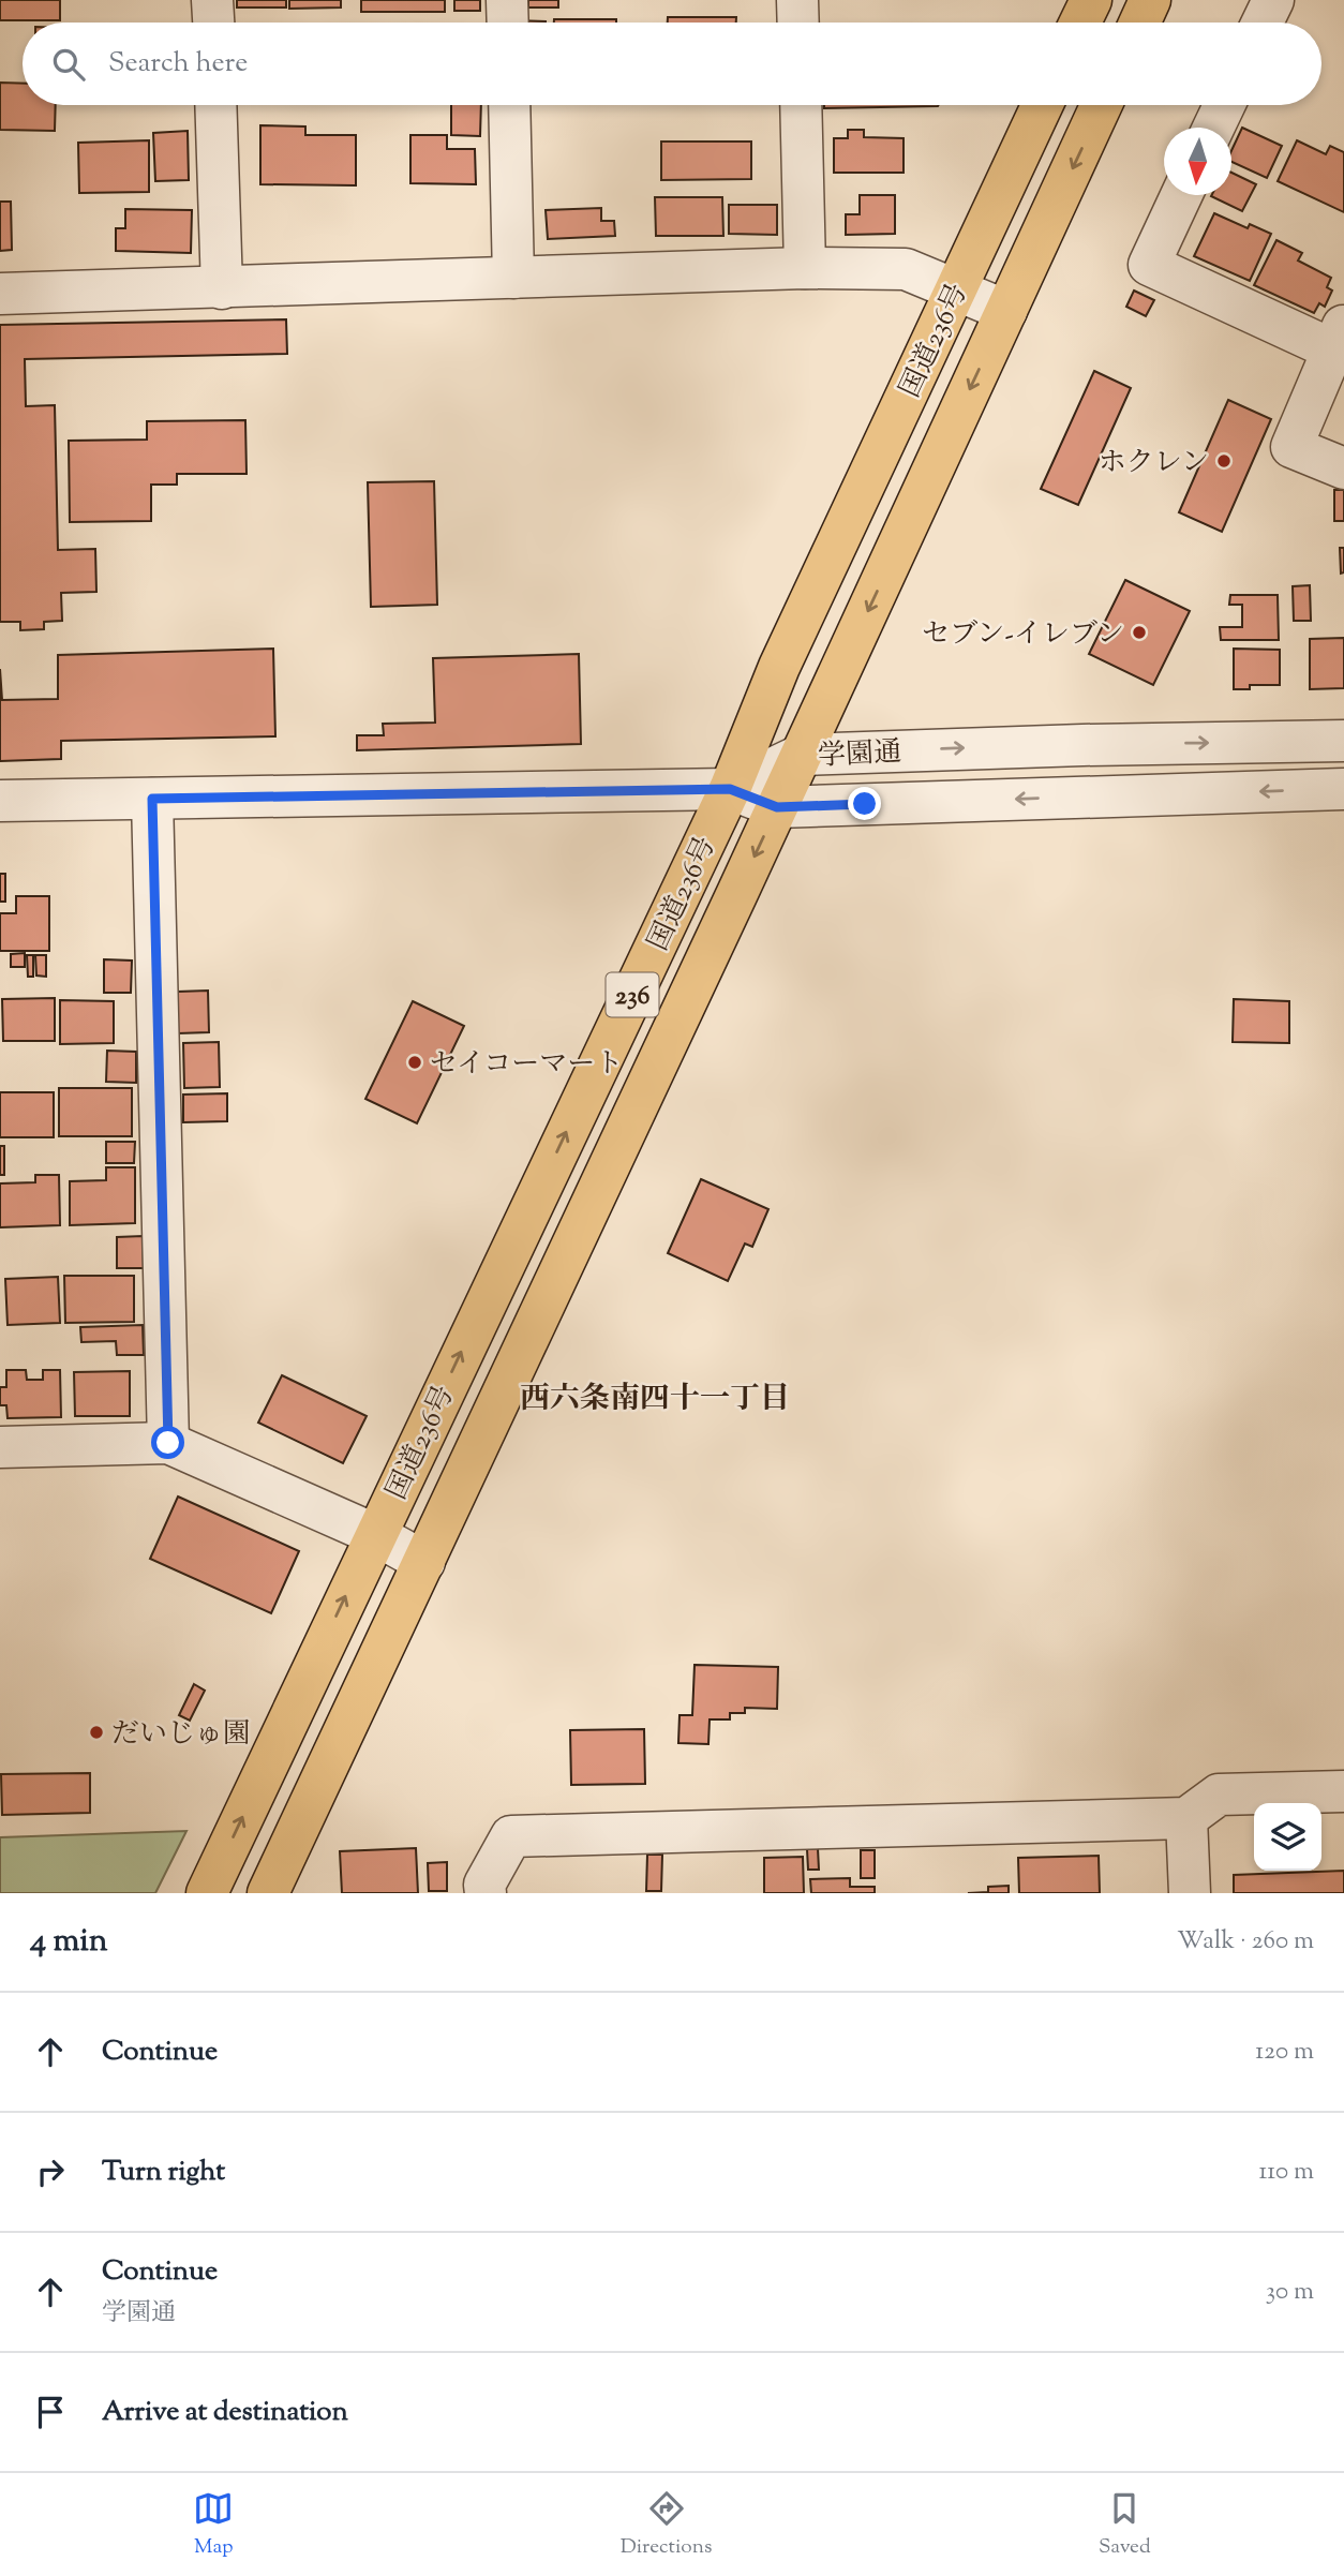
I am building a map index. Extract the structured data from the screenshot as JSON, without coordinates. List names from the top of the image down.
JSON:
{
  "streets": {
    "highway": ["国道236号", "236"],
    "street": ["学園通"]
  },
  "crossings": [
    ["国道236号", "学園通"]
  ],
  "districts": ["西六条南四十一丁目"],
  "places": [
    "ホクレン",
    "セブン-イレブン",
    "セイコーマート",
    "だいじゅ園"
  ],
  "north": "bottom",
  "page": {
    "search": "Search here",
    "heading": ["4 min", "Walk · 260 m"],
    "list": [
      ["Continue", "120 m"],
      ["Turn right", "110 m"],
      ["Continue", "学園通", "30 m"],
      "Arrive at destination"
    ],
    "nav": ["Map", "Directions", "Saved"]
  }
}
